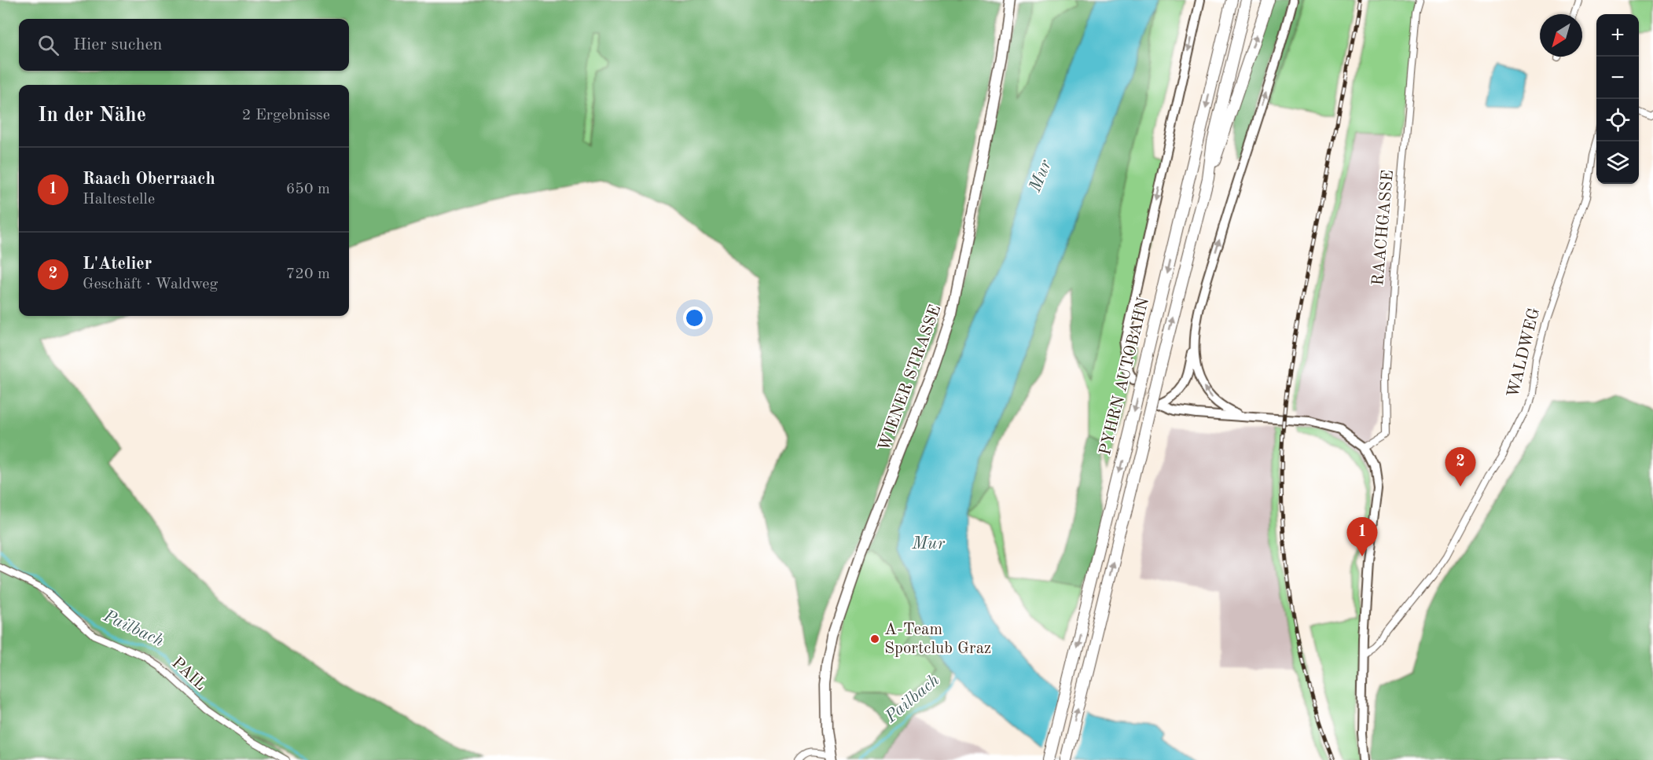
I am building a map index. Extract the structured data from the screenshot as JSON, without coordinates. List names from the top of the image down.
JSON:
{
  "streets": {
    "highway": ["PYHRN AUTOBAHN"],
    "main road": ["WIENER STRASSE"],
    "street": ["RAACHGASSE", "WALDWEG", "PAIL"]
  },
  "water": ["Mur", "Pailbach"],
  "places": ["A-Team Sportclub Graz"],
  "north": "bottom left",
  "page": {
    "map_buttons": ["+", "−"],
    "search": "Hier suchen",
    "heading": ["In der Nähe", "2 Ergebnisse"],
    "list": [
      {
        "mark": "1",
        "name": "Raach Oberraach",
        "note": "Haltestelle",
        "value": "650 m"
      },
      {
        "mark": "2",
        "name": "L'Atelier",
        "note": "Geschäft · Waldweg",
        "value": "720 m"
      }
    ],
    "pins": ["2", "1"]
  }
}
